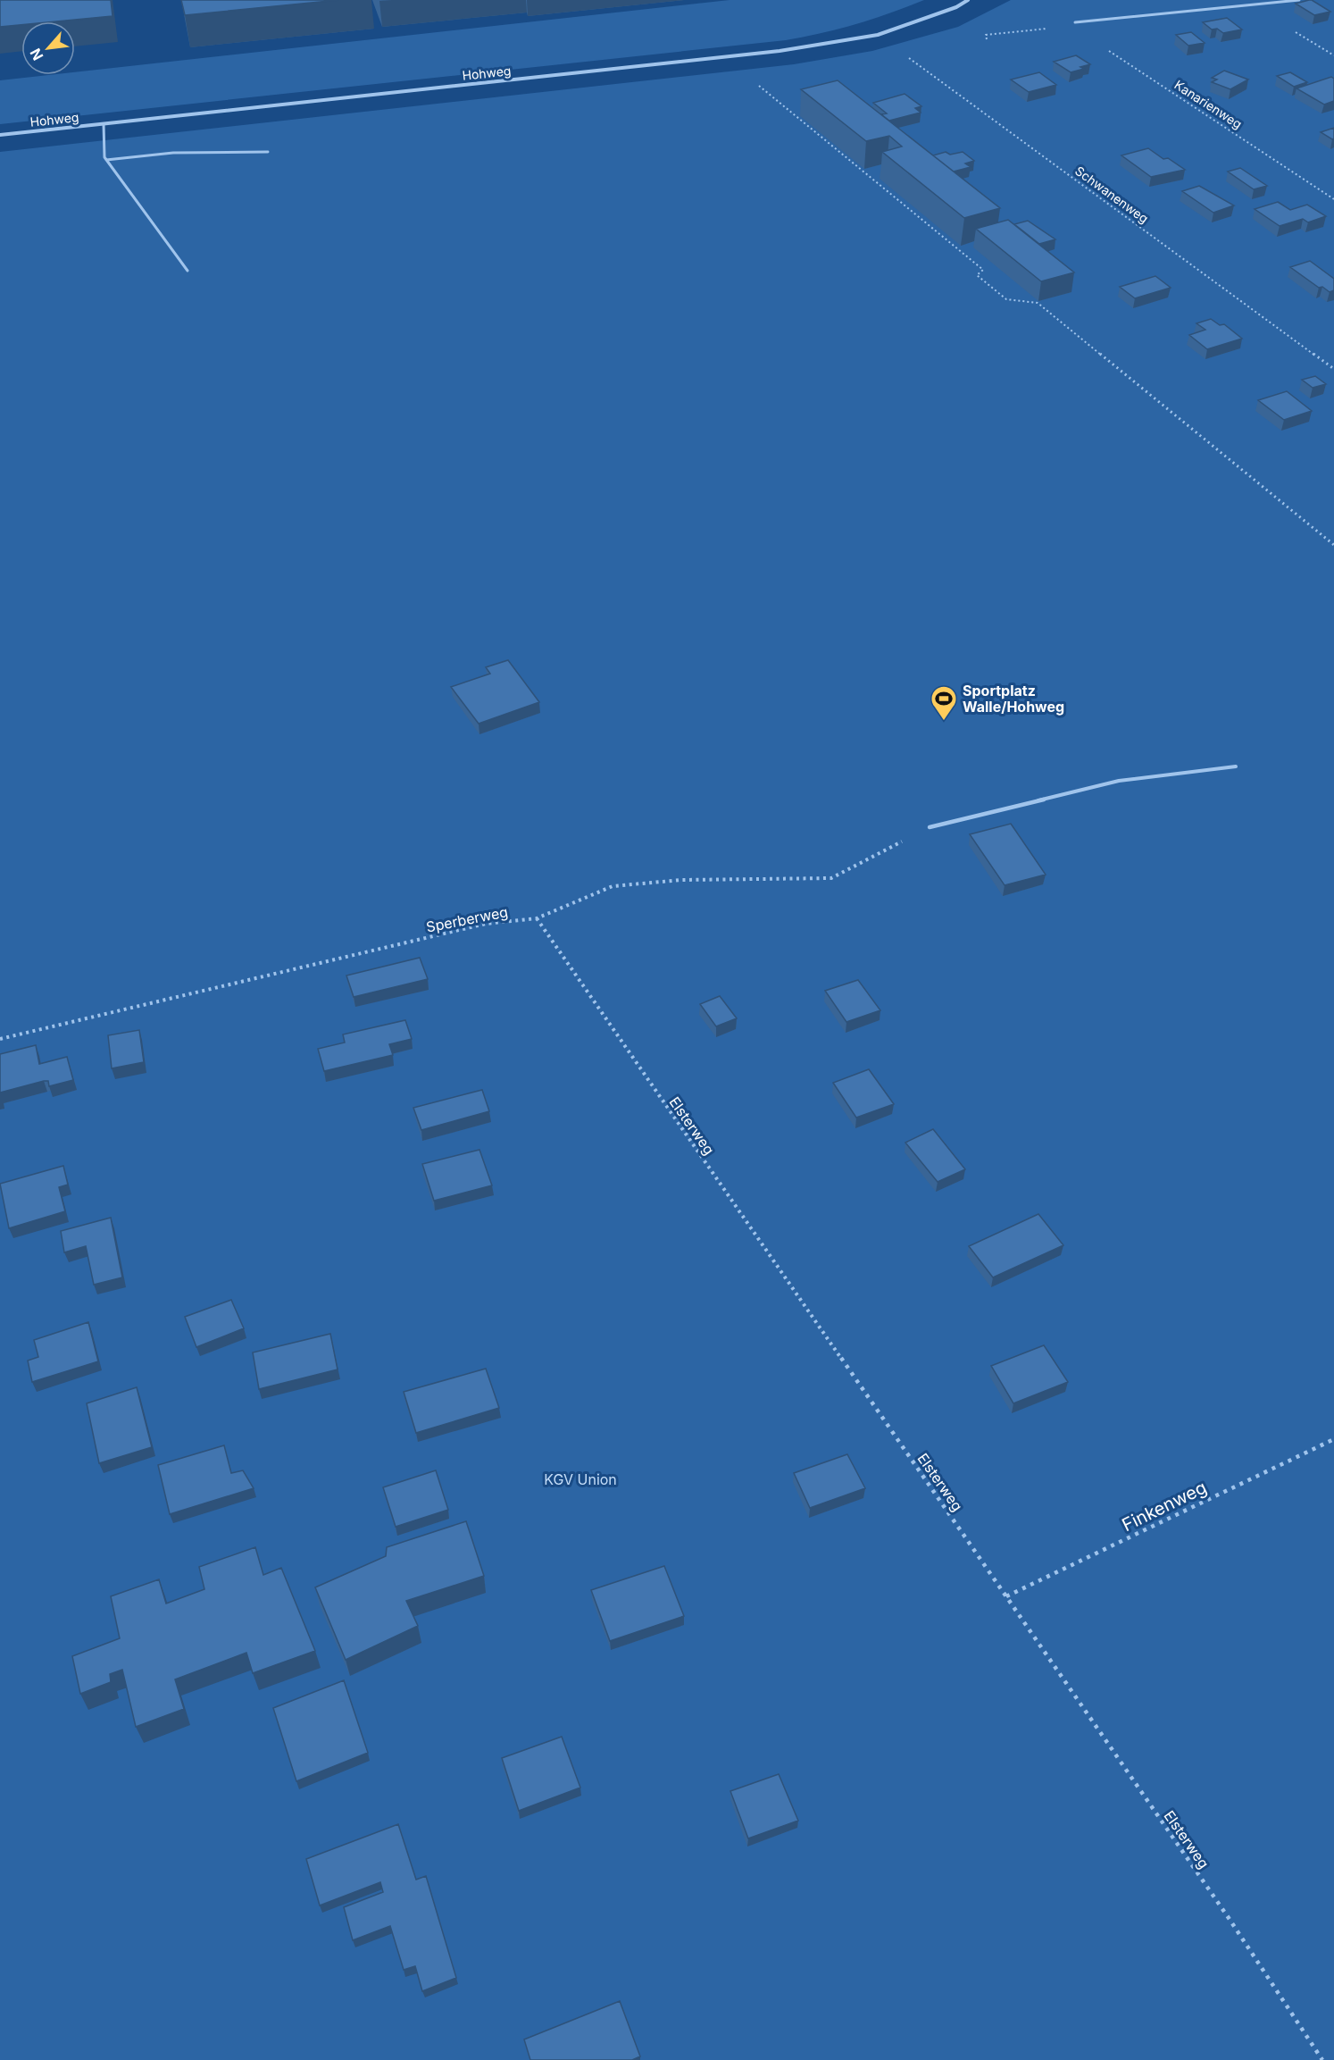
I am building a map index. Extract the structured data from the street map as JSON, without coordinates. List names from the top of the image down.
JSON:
{
  "streets": {
    "street": ["Hohweg"],
    "path": [
      "Kanarienweg",
      "Schwanenweg",
      "Sperberweg",
      "Elsterweg",
      "Finkenweg"
    ]
  },
  "crossings": [
    ["Hohweg", "Schwanenweg"],
    ["Sperberweg", "Elsterweg"],
    ["Elsterweg", "Finkenweg"]
  ],
  "parks": ["KGV Union"],
  "places": {
    "sports": ["Sportplatz Walle/Hohweg"]
  },
  "north": "bottom left"
}
